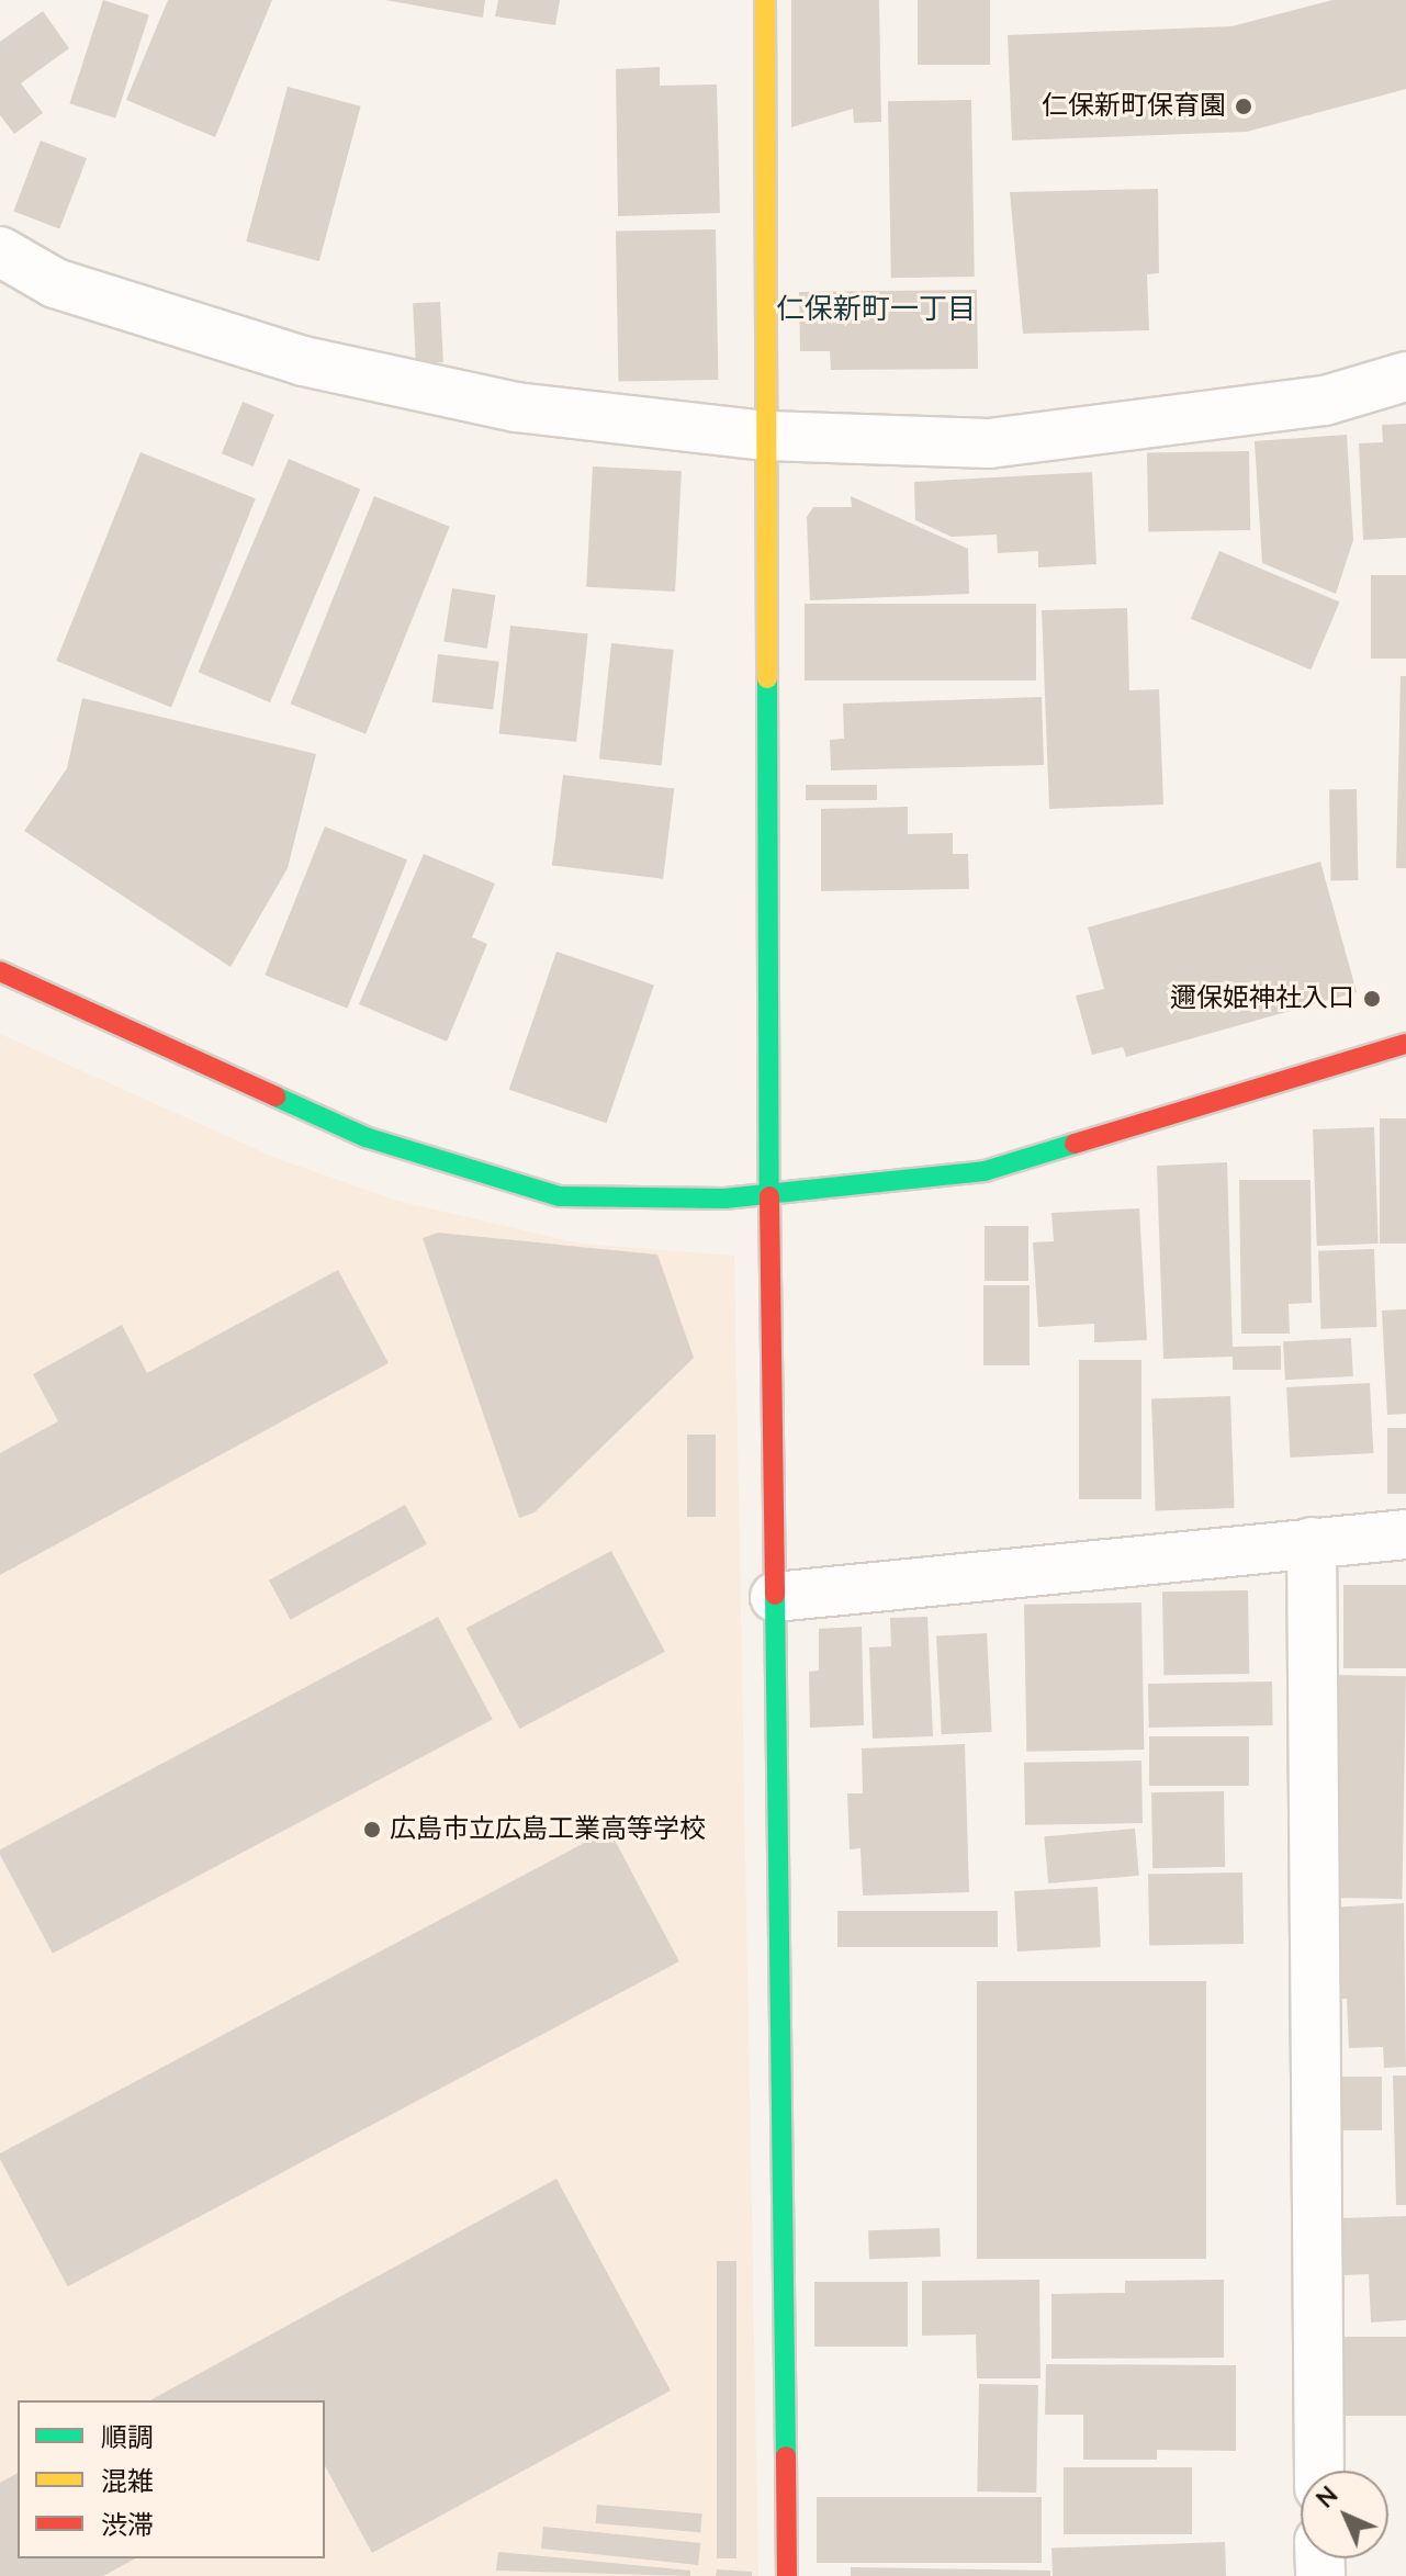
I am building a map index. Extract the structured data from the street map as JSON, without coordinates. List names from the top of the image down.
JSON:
{
  "districts": ["仁保新町一丁目"],
  "places": ["仁保新町保育園", "邇保姫神社入口", "広島市立広島工業高等学校"],
  "legend": ["順調", "混雑", "渋滞"],
  "north": "top left"
}
